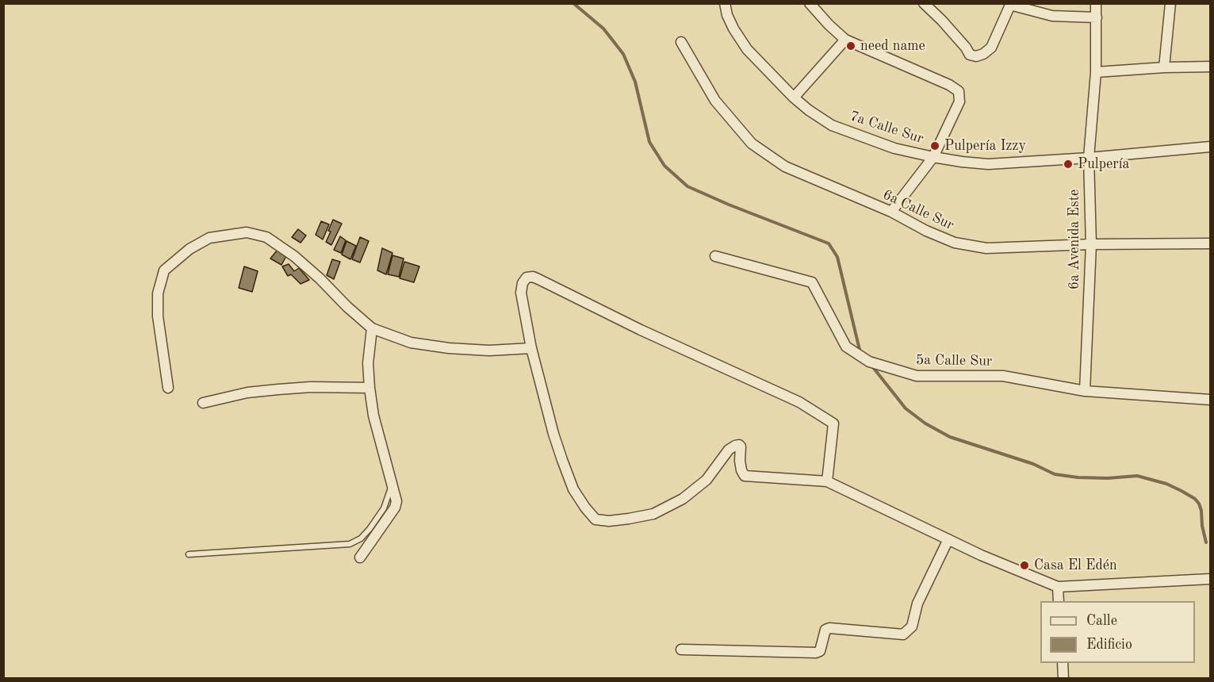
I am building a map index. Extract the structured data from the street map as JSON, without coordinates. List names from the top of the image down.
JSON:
{
  "streets": {
    "street": [
      "7a Calle Sur",
      "6a Calle Sur",
      "6a Avenida Este",
      "5a Calle Sur"
    ]
  },
  "crossings": [
    ["7a Calle Sur", "6a Avenida Este"],
    ["6a Calle Sur", "6a Avenida Este"],
    ["6a Avenida Este", "5a Calle Sur"]
  ],
  "places": [
    "need name",
    "Pulpería Izzy",
    "Pulpería",
    "Casa El Edén"
  ],
  "legend": ["Calle", "Edificio"]
}
